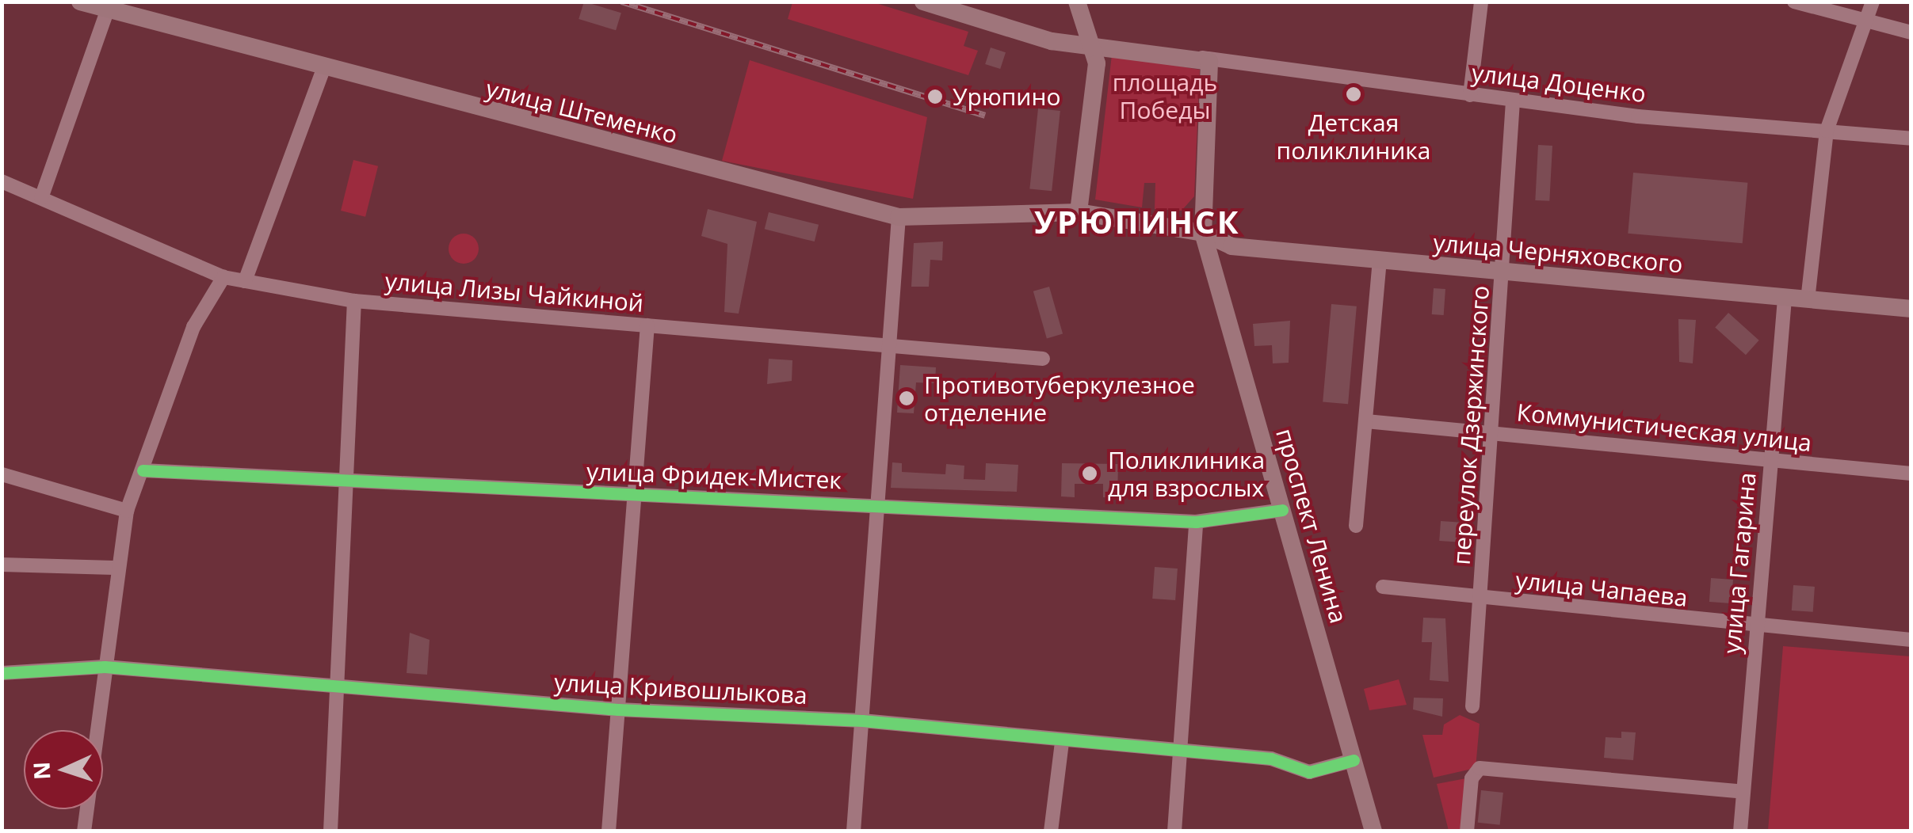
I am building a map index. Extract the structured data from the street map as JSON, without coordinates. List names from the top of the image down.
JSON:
{
  "streets": {
    "main road": ["улица Штеменко", "улица Черняховского", "проспект Ленина"],
    "street": [
      "улица Доценко",
      "улица Лизы Чайкиной",
      "переулок Дзержинского",
      "Коммунистическая улица",
      "улица Фридек-Мистек",
      "улица Гагарина",
      "улица Чапаева",
      "улица Кривошлыкова"
    ]
  },
  "crossings": [
    ["улица Доценко", "переулок Дзержинского"],
    ["улица Черняховского", "переулок Дзержинского"],
    ["улица Черняховского", "проспект Ленина"],
    ["улица Черняховского", "улица Гагарина"],
    ["переулок Дзержинского", "Коммунистическая улица"],
    ["переулок Дзержинского", "улица Чапаева"],
    ["Коммунистическая улица", "улица Гагарина"],
    ["улица Фридек-Мистек", "проспект Ленина"],
    ["проспект Ленина", "улица Кривошлыкова"],
    ["улица Гагарина", "улица Чапаева"]
  ],
  "districts": ["УРЮПИНСК"],
  "parks": ["площадь Победы"],
  "places": [
    "Детская поликлиника",
    "Урюпино",
    "Противотуберкулезное отделение",
    "Поликлиника для взрослых"
  ],
  "north": "left"
}
